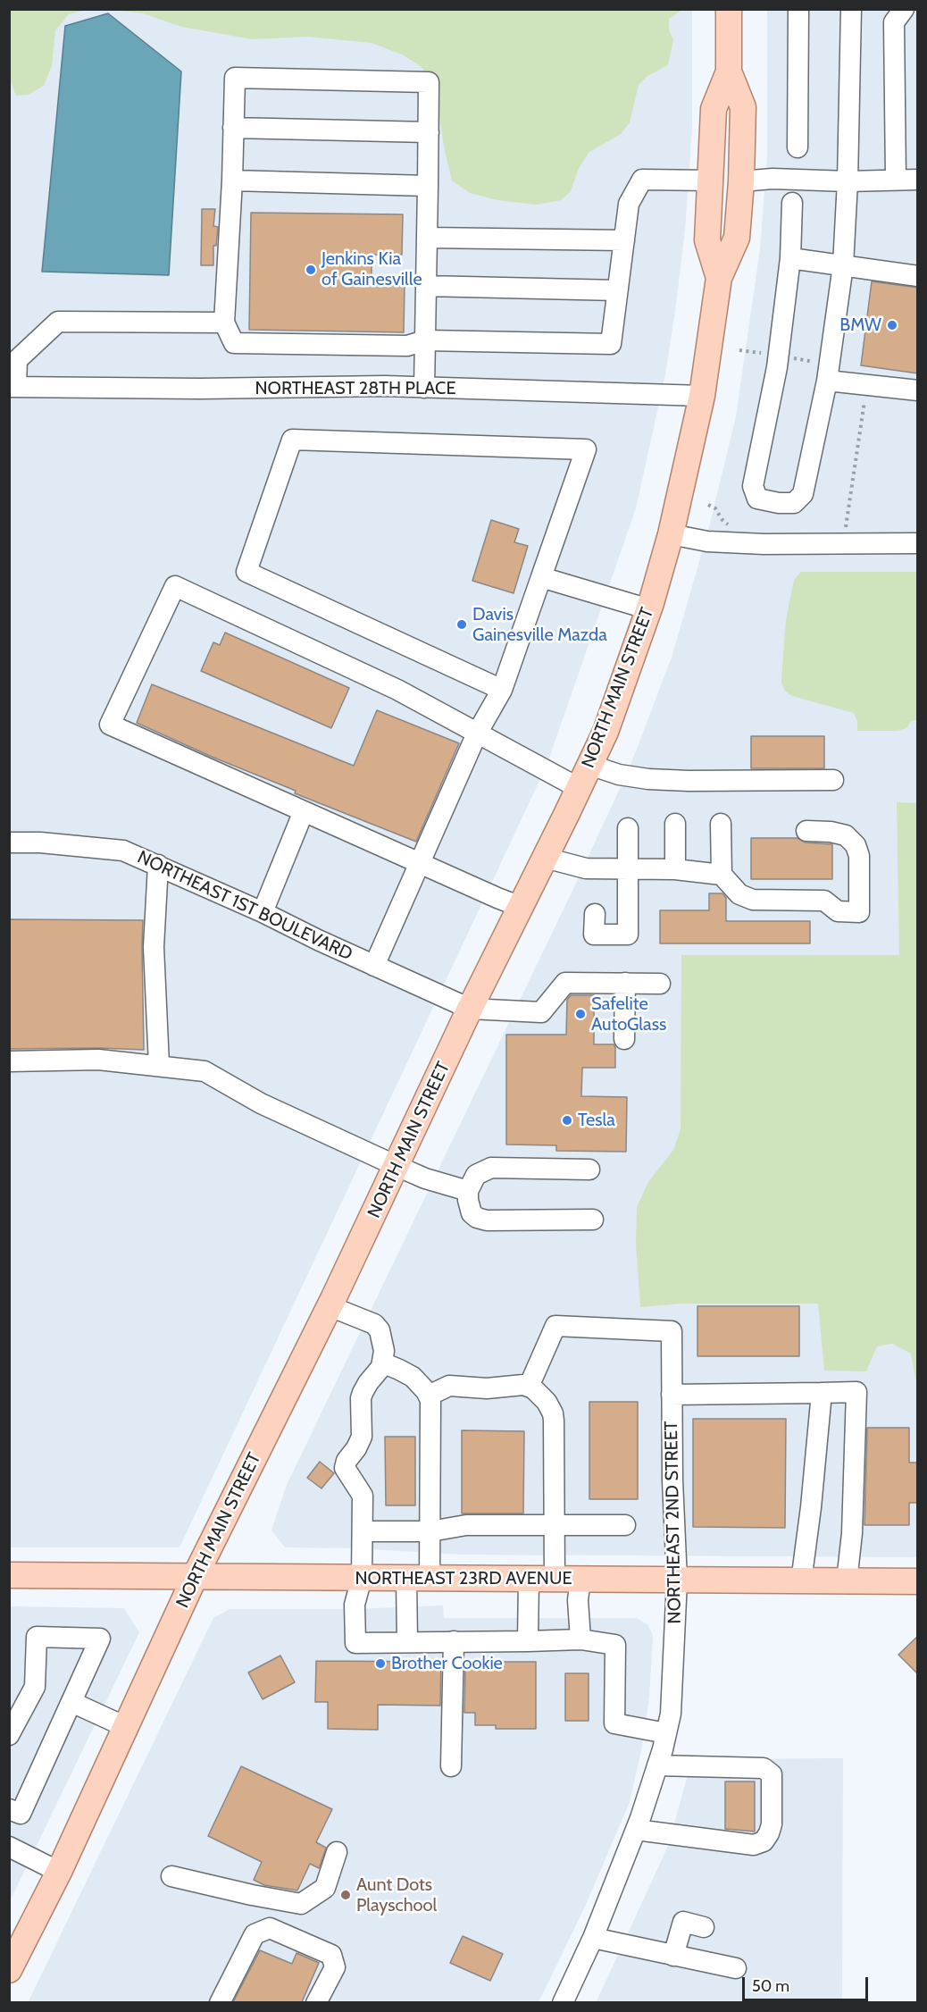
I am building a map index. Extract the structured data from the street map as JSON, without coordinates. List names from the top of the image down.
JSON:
{
  "streets": {
    "main road": ["NORTH MAIN STREET", "NORTHEAST 23RD AVENUE"],
    "street": ["NORTHEAST 28TH PLACE", "NORTHEAST 1ST BOULEVARD", "NORTHEAST 2ND STREET"]
  },
  "crossings": [
    ["NORTHEAST 28TH PLACE", "NORTH MAIN STREET"],
    ["NORTH MAIN STREET", "NORTHEAST 1ST BOULEVARD"],
    ["NORTH MAIN STREET", "NORTHEAST 23RD AVENUE"],
    ["NORTHEAST 2ND STREET", "NORTHEAST 23RD AVENUE"]
  ],
  "places": [
    "Jenkins Kia of Gainesville",
    "BMW",
    "Davis Gainesville Mazda",
    "Safelite AutoGlass",
    "Tesla",
    "Brother Cookie",
    "Aunt Dots Playschool"
  ],
  "scale_bar": "50 m"
}
